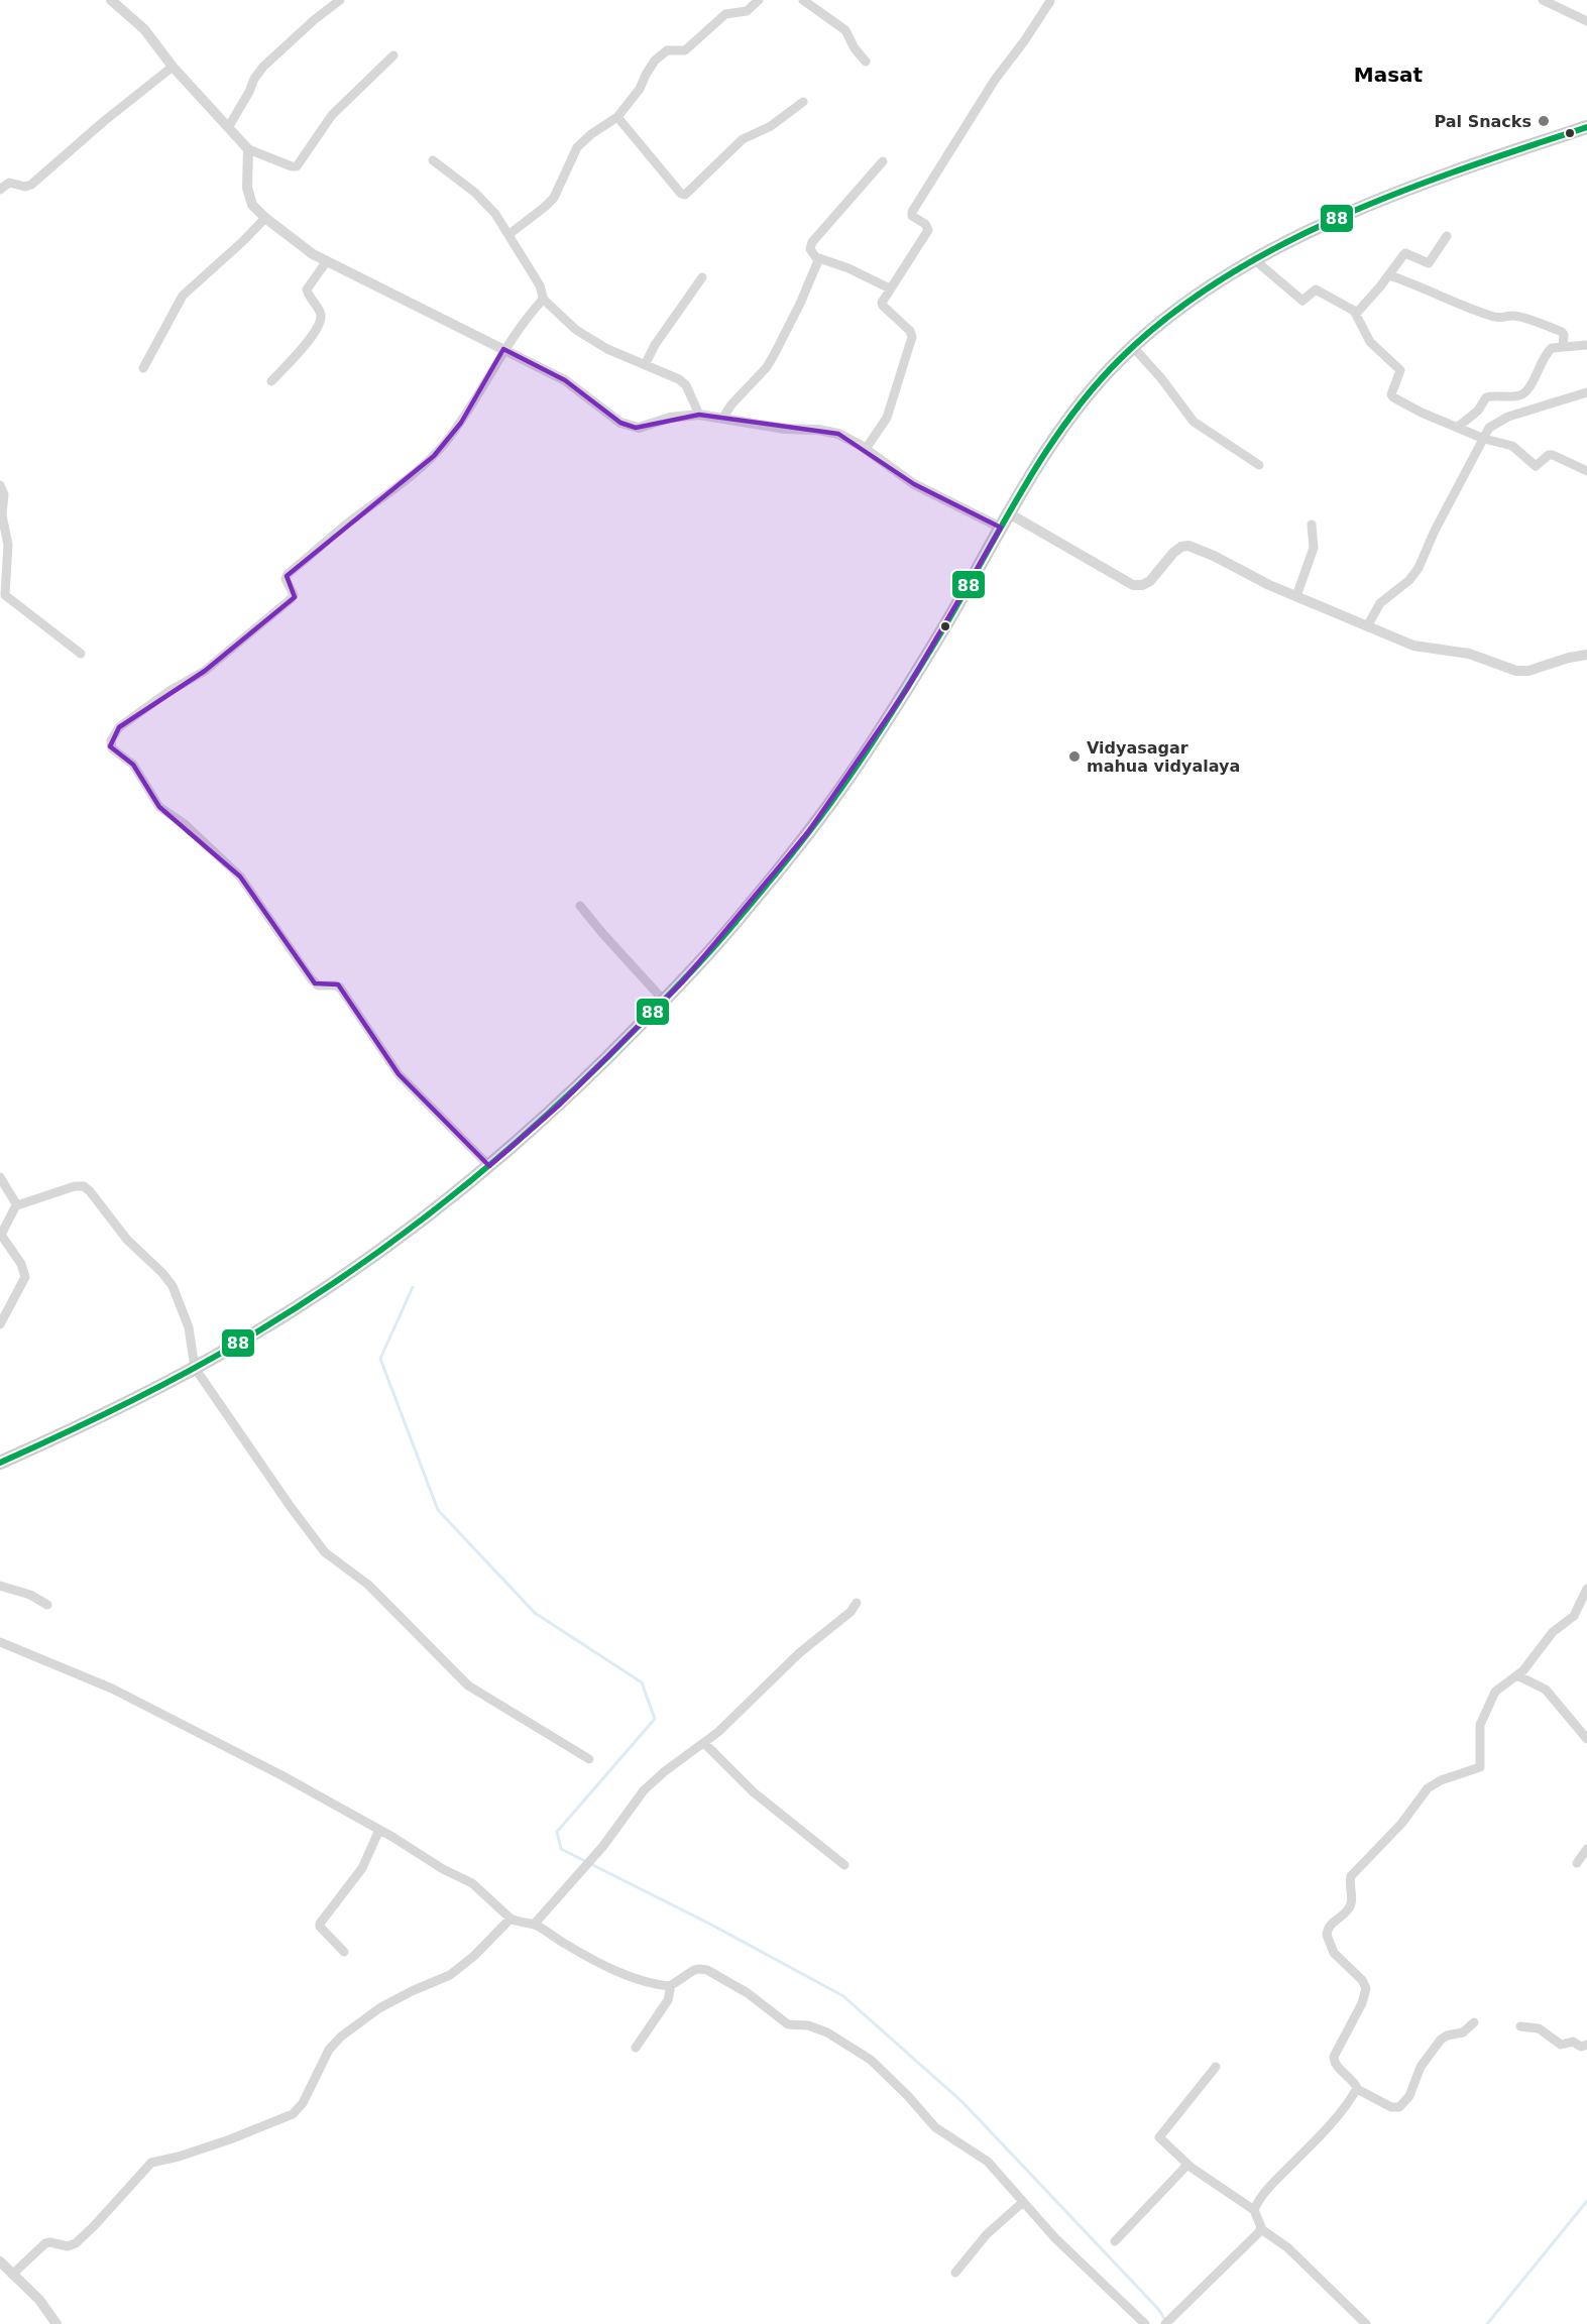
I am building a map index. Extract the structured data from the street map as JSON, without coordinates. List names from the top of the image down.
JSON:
{
  "districts": ["Masat"],
  "places": ["Pal Snacks", "Vidyasagar mahua vidyalaya"],
  "lines": ["transit line 88"]
}
